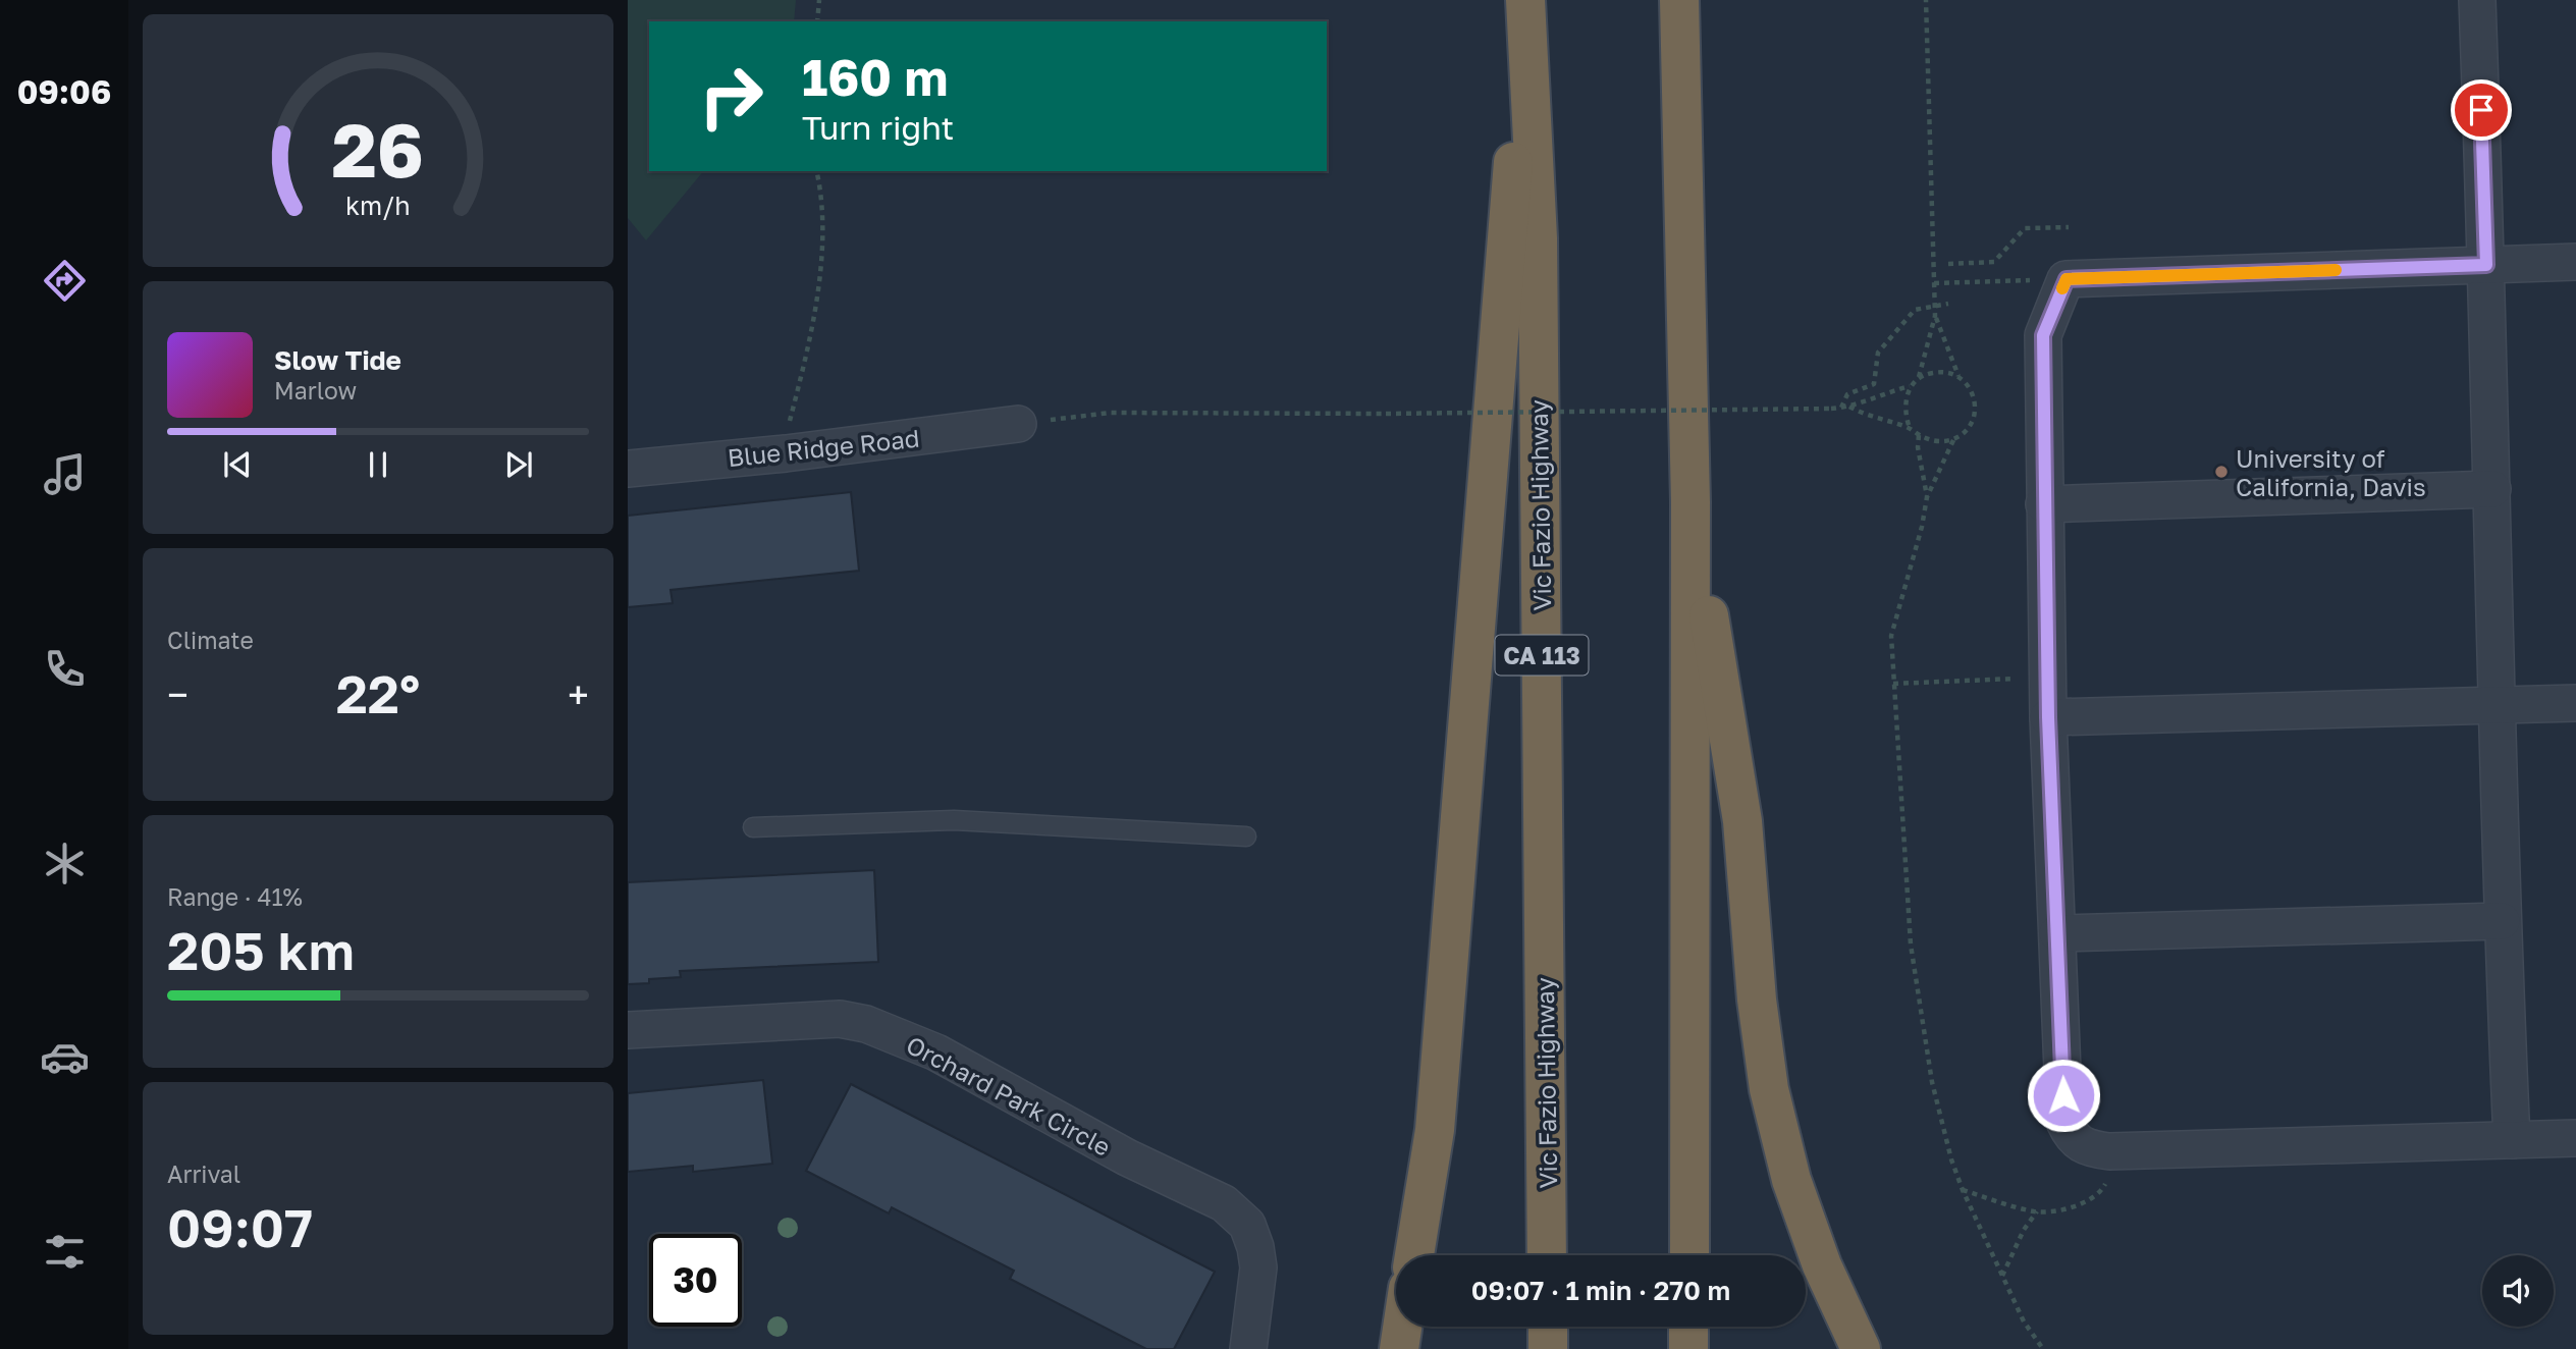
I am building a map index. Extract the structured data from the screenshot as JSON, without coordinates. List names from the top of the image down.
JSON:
{
  "streets": {
    "highway": ["Vic Fazio Highway", "CA 113"],
    "street": ["Blue Ridge Road", "Orchard Park Circle"]
  },
  "places": ["University of California, Davis"],
  "page": {
    "tabs": "09:06",
    "turn": ["160 m", "Turn right"],
    "song": ["Slow Tide", "Marlow"],
    "tile": [
      "Climate",
      ["Range · 41%", "205 km"],
      ["Arrival", "09:07"]
    ],
    "heat": ["−", "22°", "+"],
    "limit": "30",
    "trip": "09:07 · 1 min · 270 m",
    "gauge": ["26", "km/h"]
  }
}
